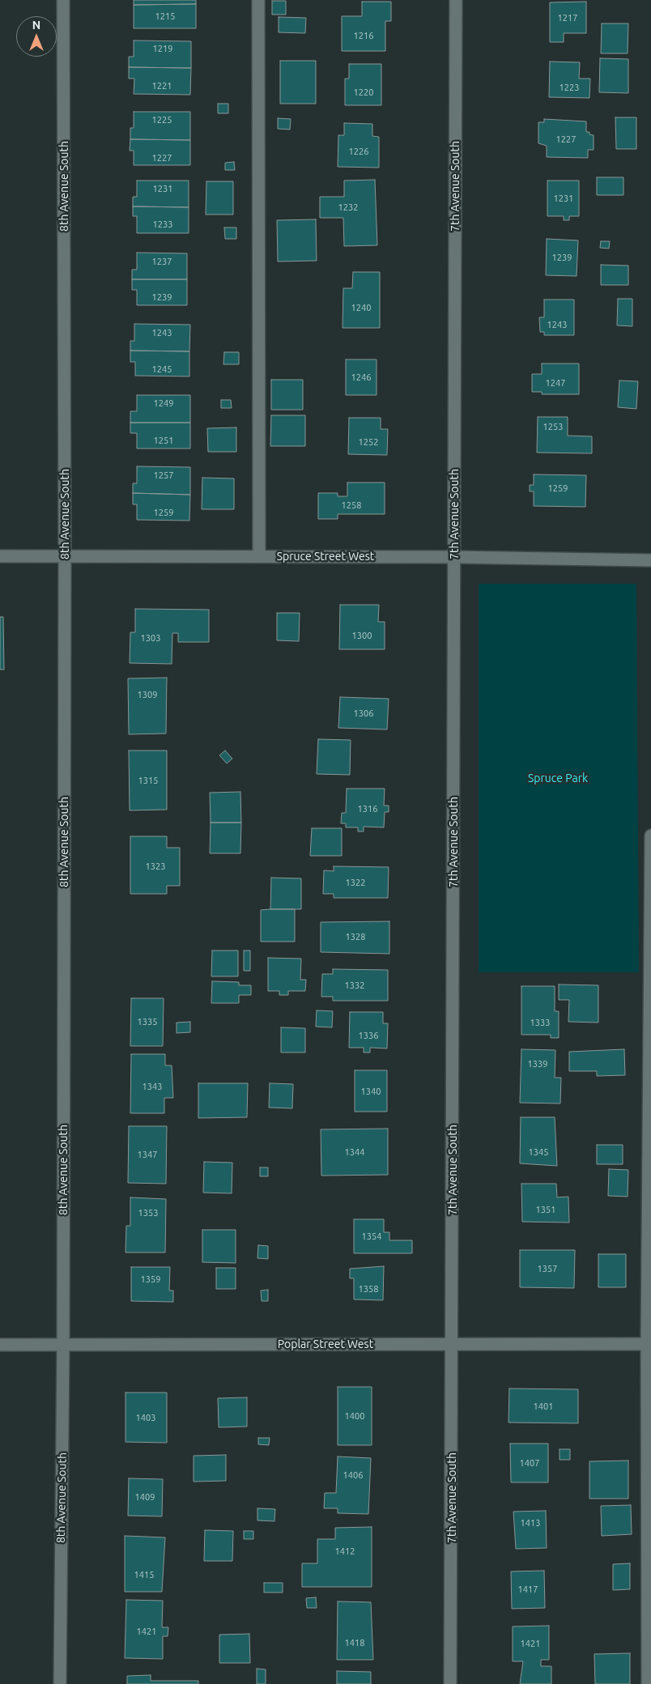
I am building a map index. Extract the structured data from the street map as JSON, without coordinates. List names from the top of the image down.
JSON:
{
  "streets": {
    "street": [
      "8th Avenue South",
      "7th Avenue South",
      "Spruce Street West",
      "Poplar Street West"
    ]
  },
  "crossings": [
    ["8th Avenue South", "Spruce Street West"],
    ["8th Avenue South", "Poplar Street West"],
    ["7th Avenue South", "Spruce Street West"],
    ["7th Avenue South", "Poplar Street West"]
  ],
  "parks": ["Spruce Park"],
  "house_numbers": [
    "1215",
    "1217",
    "1216",
    "1219",
    "1221",
    "1223",
    "1220",
    "1225",
    "1227",
    "1226",
    "1227",
    "1231",
    "1231",
    "1232",
    "1233",
    "1239",
    "1237",
    "1239",
    "1240",
    "1243",
    "1243",
    "1245",
    "1246",
    "1247",
    "1249",
    "1253",
    "1251",
    "1252",
    "1257",
    "1259",
    "1258",
    "1259",
    "1300",
    "1303",
    "1309",
    "1306",
    "1315",
    "1316",
    "1323",
    "1322",
    "1328",
    "1332",
    "1335",
    "1333",
    "1336",
    "1339",
    "1343",
    "1340",
    "1344",
    "1345",
    "1347",
    "1351",
    "1353",
    "1354",
    "1357",
    "1359",
    "1358",
    "1401",
    "1400",
    "1403",
    "1407",
    "1406",
    "1409",
    "1413",
    "1412",
    "1415",
    "1417",
    "1421",
    "1418",
    "1421"
  ],
  "north": "top"
}
